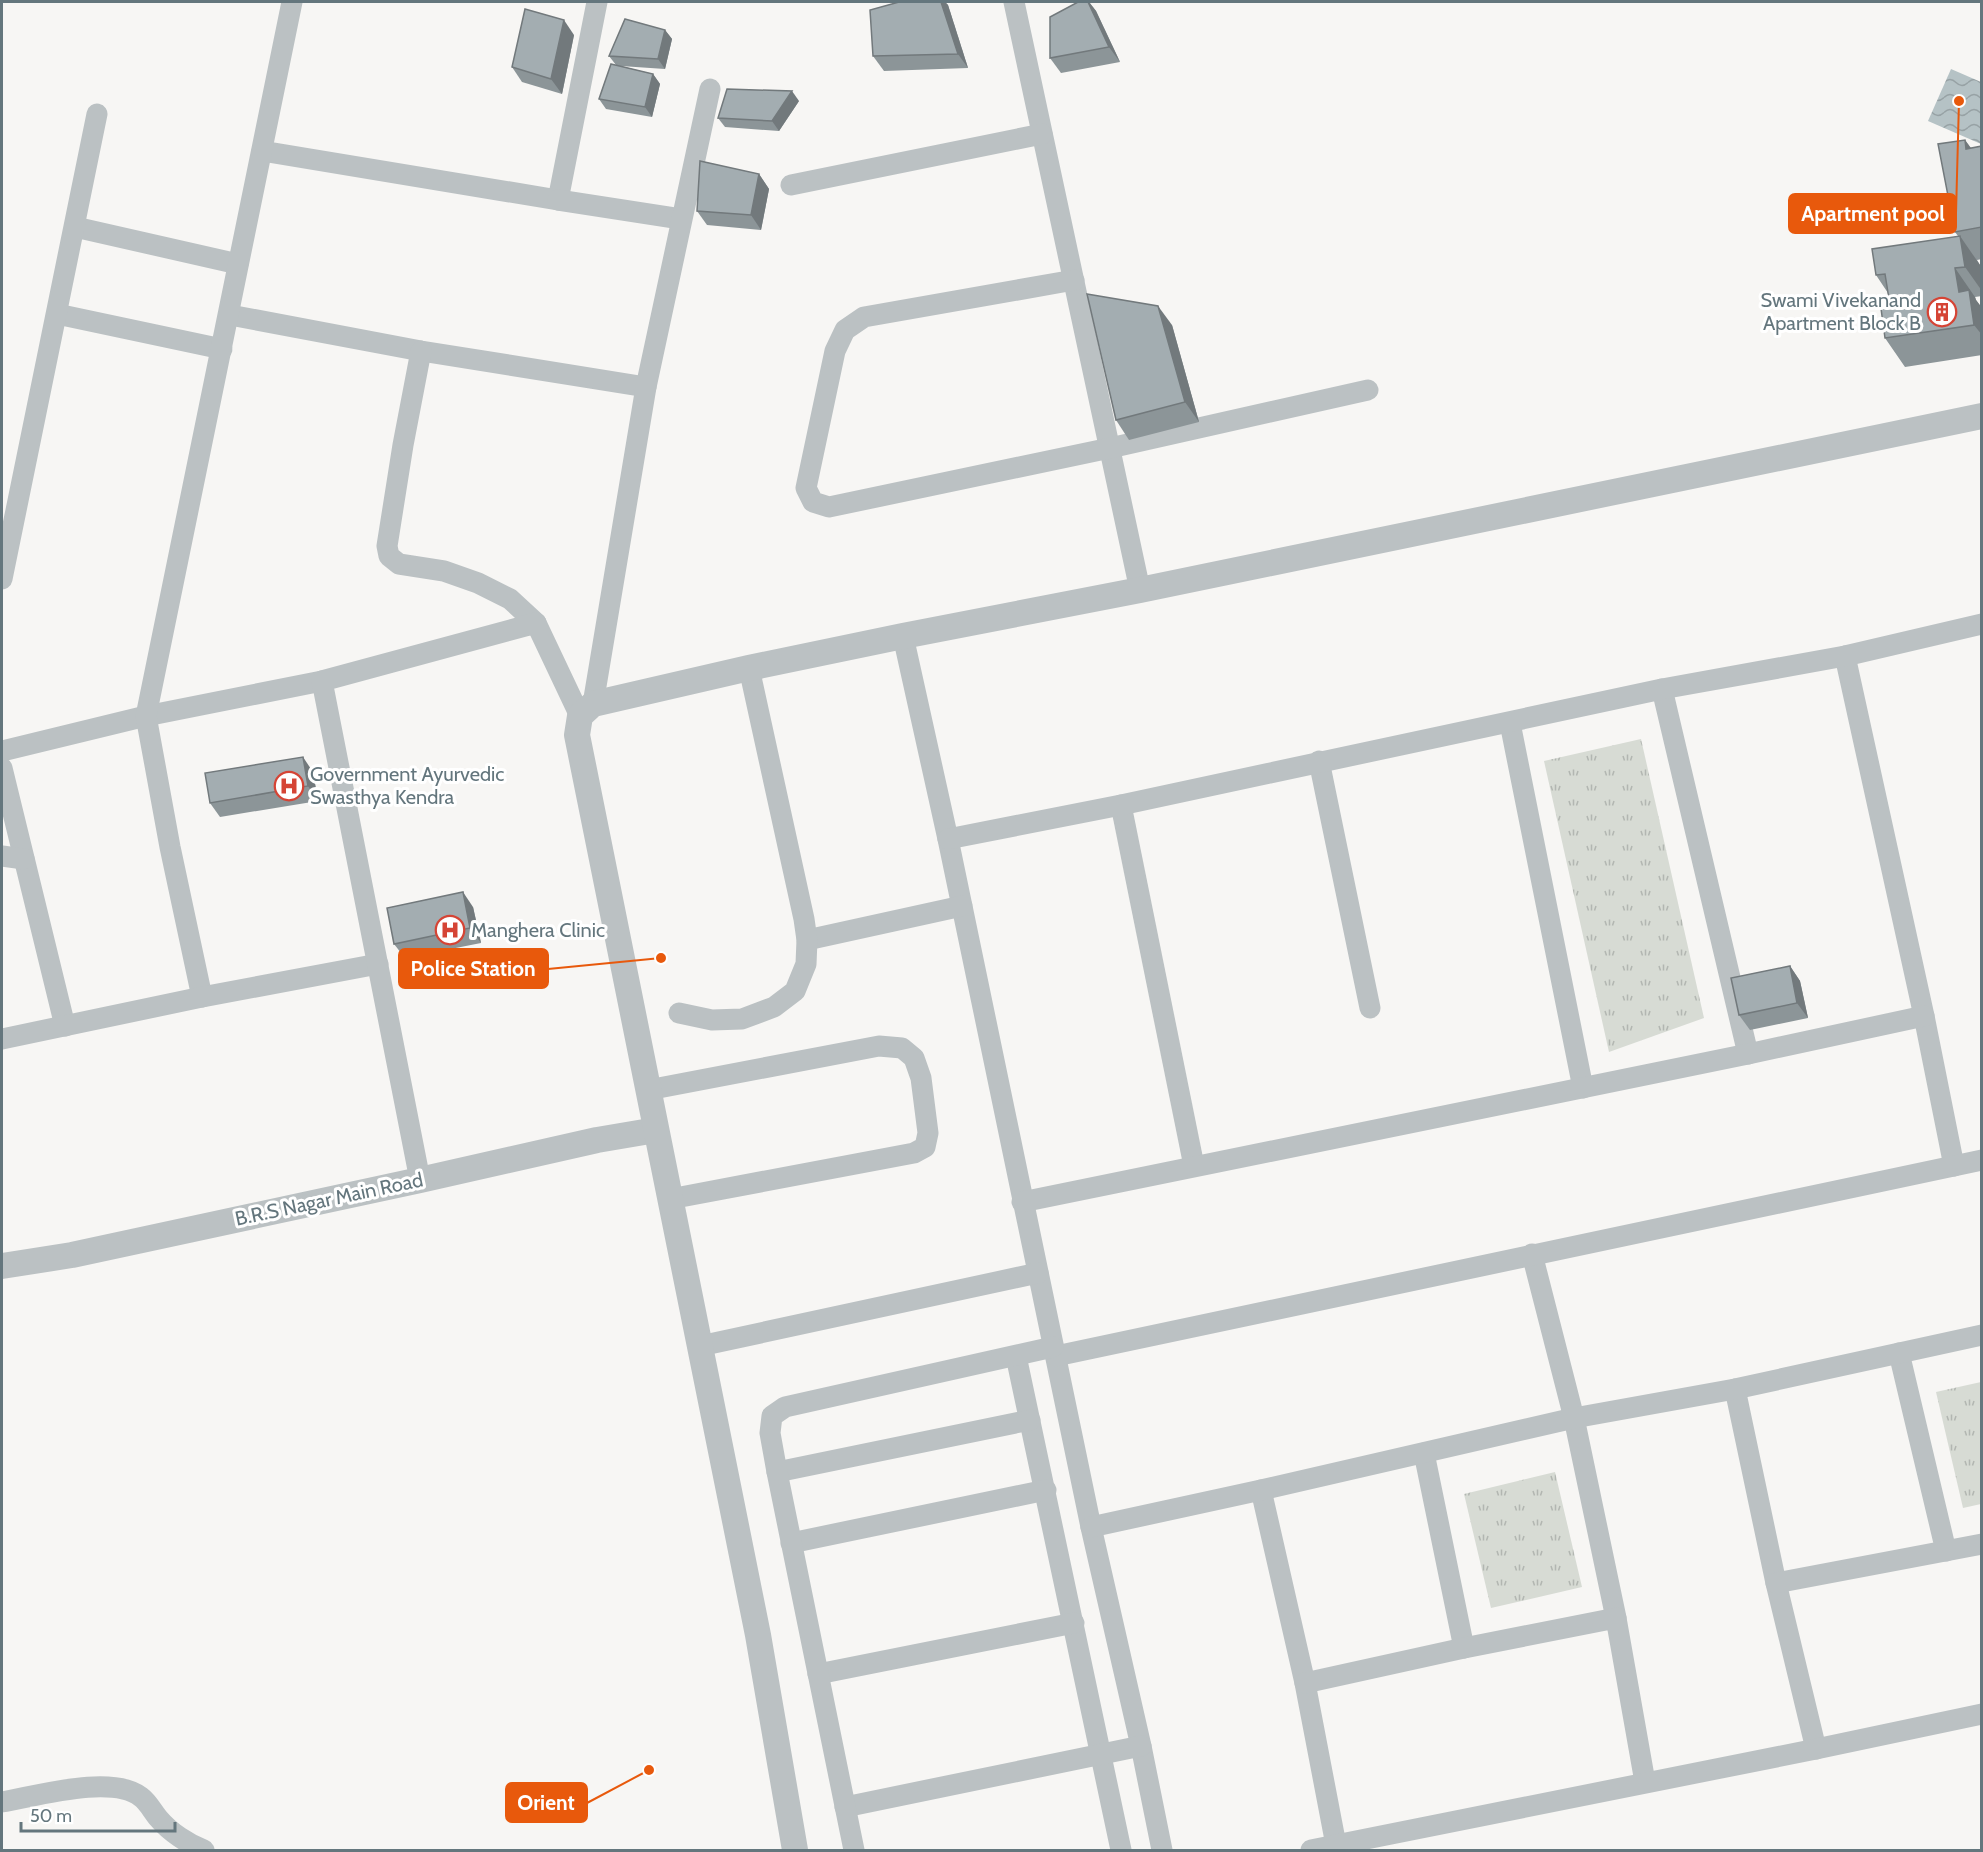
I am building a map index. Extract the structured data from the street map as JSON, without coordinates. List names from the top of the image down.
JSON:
{
  "streets": {
    "street": ["B.R.S Nagar Main Road"]
  },
  "places": {
    "other": ["Apartment pool", "Police Station", "Orient"],
    "building": ["Swami Vivekanand Apartment Block B"],
    "hospital": ["Government Ayurvedic Swasthya Kendra", "Manghera Clinic"]
  },
  "scale_bar": "50 m"
}
